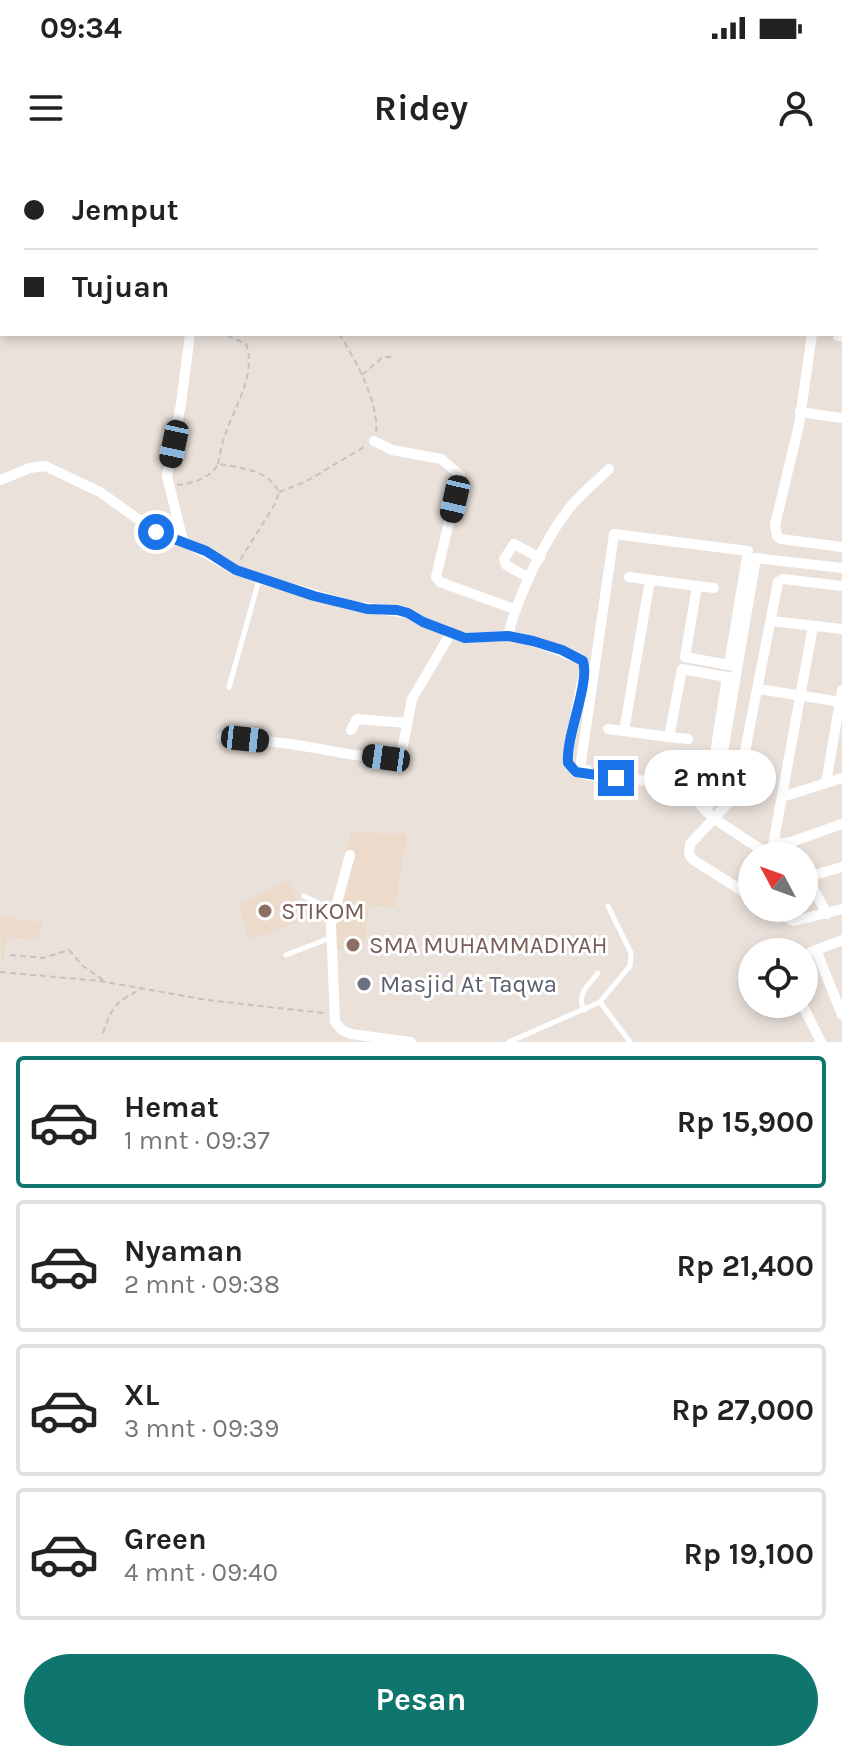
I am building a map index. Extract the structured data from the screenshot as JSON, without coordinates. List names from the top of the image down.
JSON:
{
  "places": ["STIKOM", "SMA MUHAMMADIYAH", "Masjid At Taqwa"],
  "north": "top left",
  "page": {
    "status": "09:34",
    "header": "Ridey",
    "banner": ["Jemput", "Tujuan"],
    "bubble": "2 mnt",
    "list": [
      {
        "name": "Hemat",
        "note": "1 mnt · 09:37",
        "value": "Rp 15,900"
      },
      {
        "name": "Nyaman",
        "note": "2 mnt · 09:38",
        "value": "Rp 21,400"
      },
      {
        "name": "XL",
        "note": "3 mnt · 09:39",
        "value": "Rp 27,000"
      },
      {
        "name": "Green",
        "note": "4 mnt · 09:40",
        "value": "Rp 19,100"
      }
    ],
    "buttons": "Pesan"
  }
}
